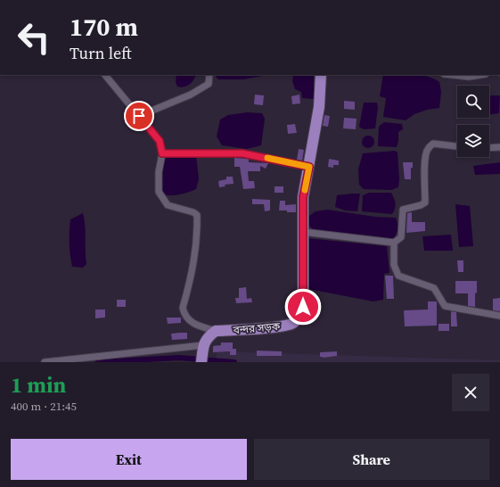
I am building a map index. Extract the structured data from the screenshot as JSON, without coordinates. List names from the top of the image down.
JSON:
{
  "streets": {
    "highway": ["বন্দর সড়ক"]
  },
  "page": {
    "turn": ["170 m", "Turn left"],
    "heading": ["1 min", "400 m · 21:45"],
    "buttons": ["Exit", "Share"]
  }
}
